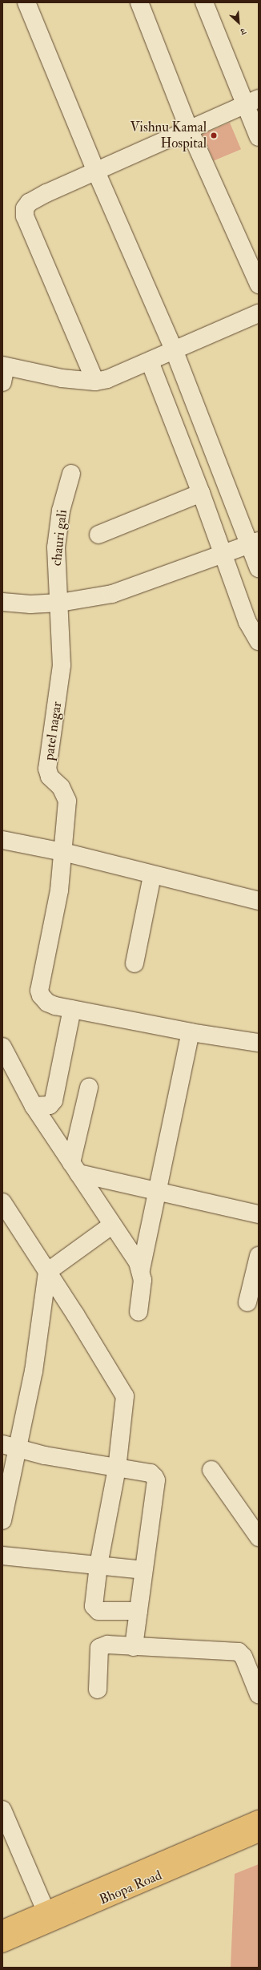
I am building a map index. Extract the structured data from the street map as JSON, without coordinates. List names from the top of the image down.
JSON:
{
  "streets": {
    "main road": ["Bhopa Road"],
    "street": ["chauri gali", "patel nagar"]
  },
  "crossings": [
    ["chauri gali", "patel nagar"]
  ],
  "places": ["Vishnu Kamal Hospital"],
  "north": "bottom right"
}
